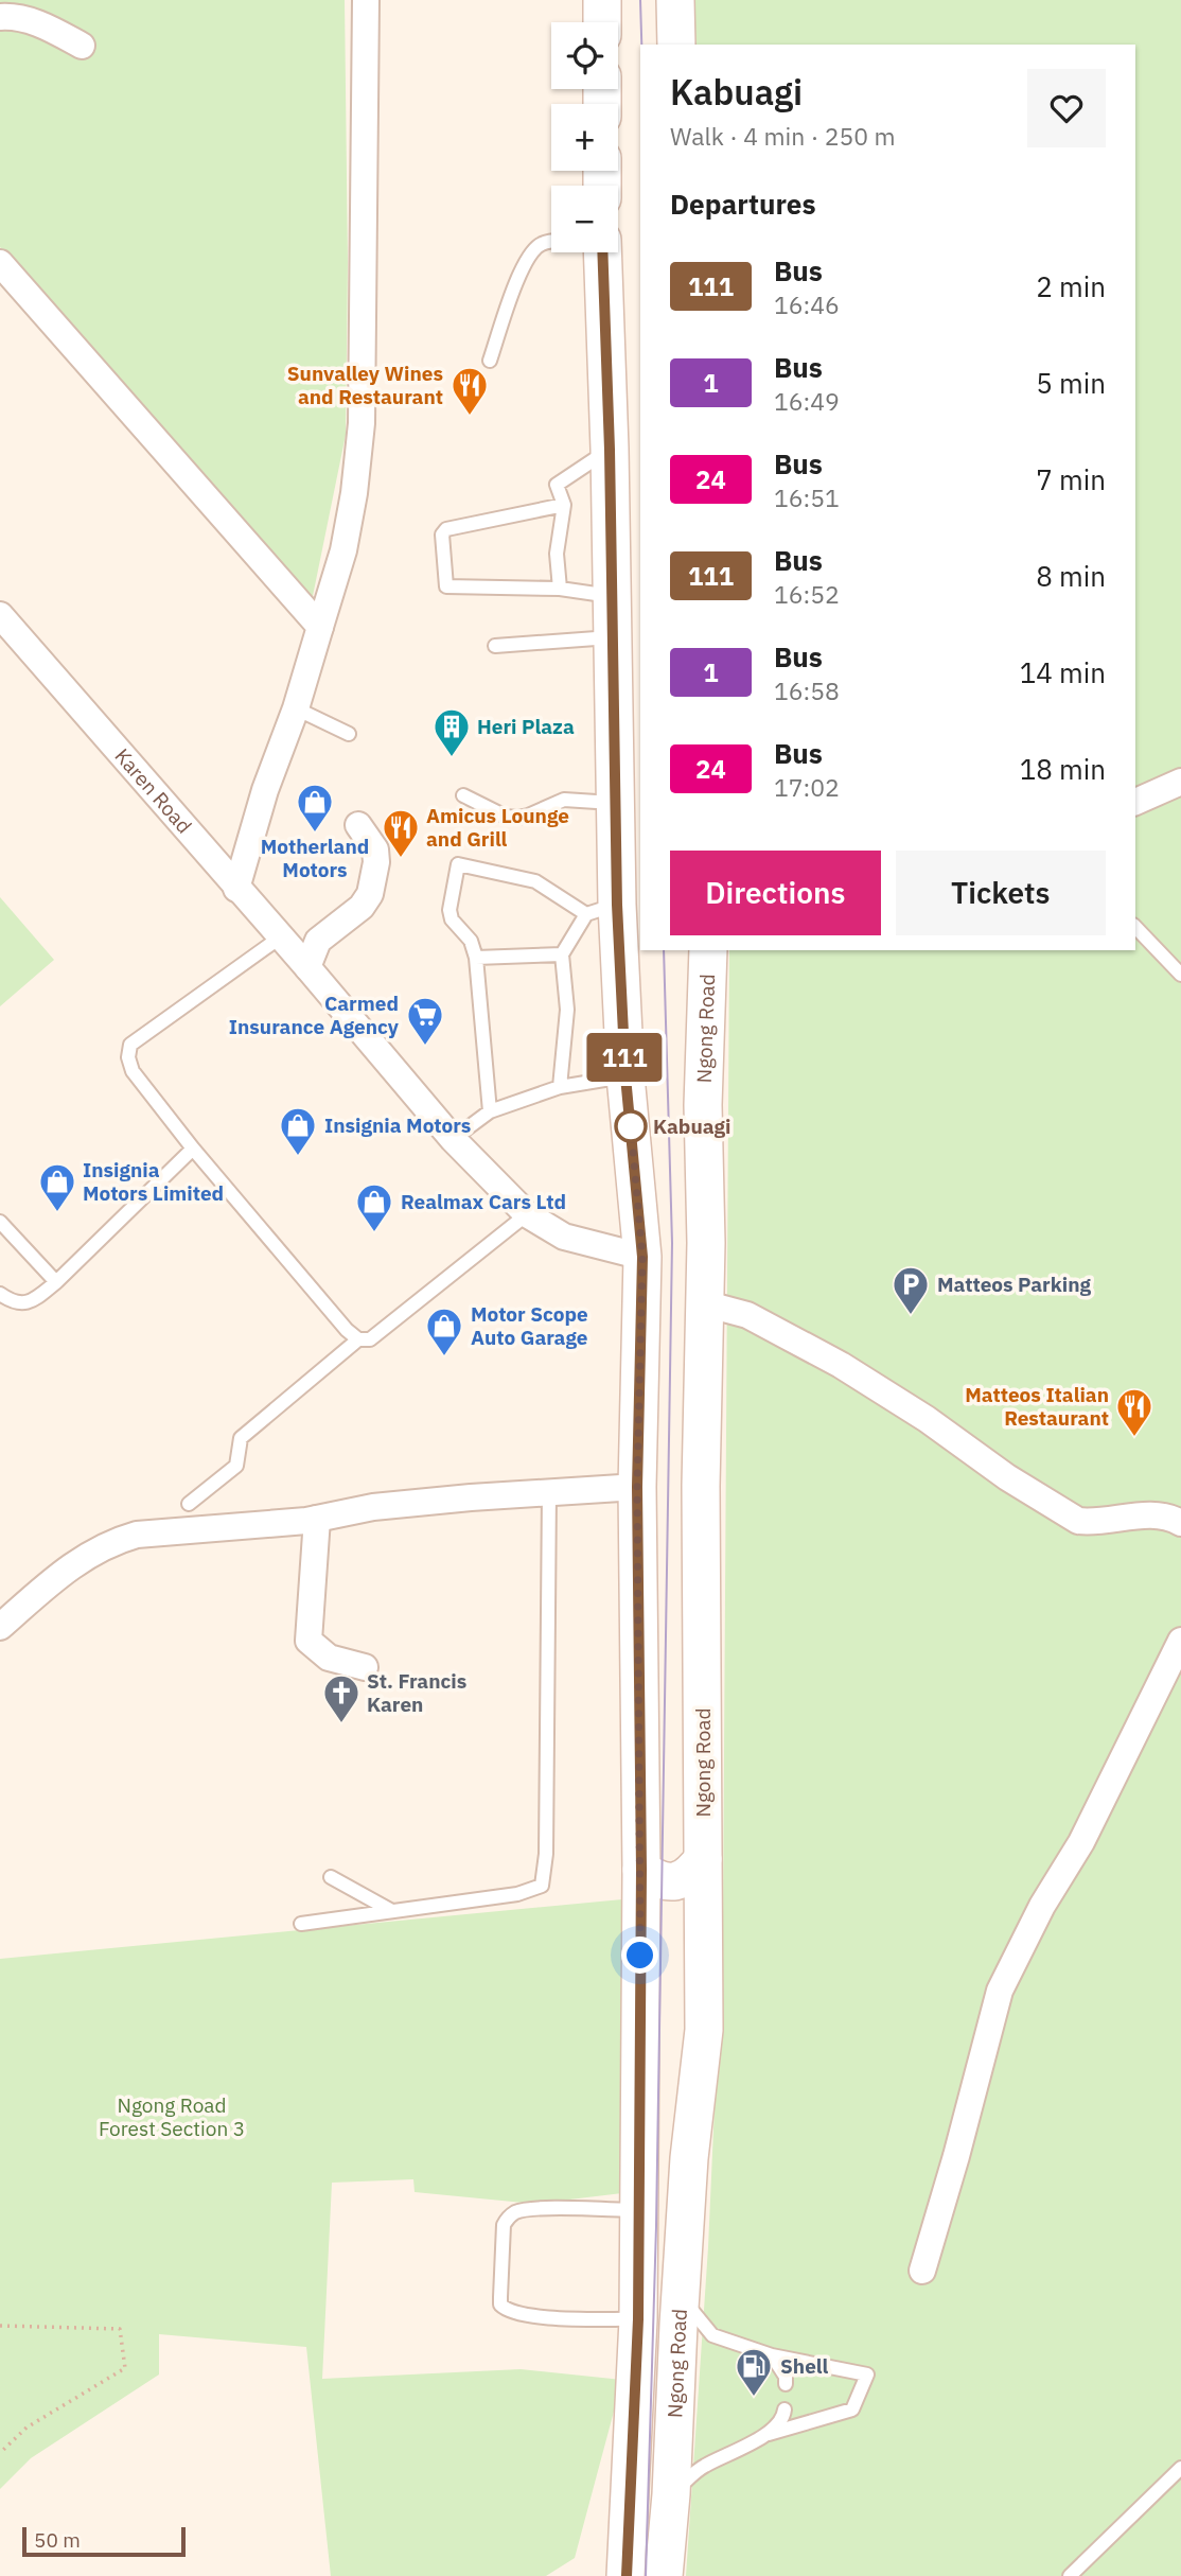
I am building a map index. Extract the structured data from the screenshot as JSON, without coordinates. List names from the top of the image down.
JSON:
{
  "streets": {
    "main road": ["Ngong Road"],
    "street": ["Karen Road"]
  },
  "crossings": [
    ["Karen Road", "Ngong Road"]
  ],
  "parks": ["Ngong Road Forest Section 3"],
  "places": {
    "restaurant": ["Sunvalley Wines and Restaurant", "Amicus Lounge and Grill", "Matteos Italian Restaurant"],
    "building": ["Heri Plaza"],
    "shop": [
      "Motherland Motors",
      "Insignia Motors",
      "Insignia Motors Limited",
      "Realmax Cars Ltd",
      "Motor Scope Auto Garage"
    ],
    "supermarket": ["Carmed Insurance Agency"],
    "other": ["Kabuagi"],
    "parking": ["Matteos Parking"],
    "church": ["St. Francis Karen"],
    "fuel station": ["Shell"]
  },
  "lines": ["bus line 111"],
  "scale_bar": "50 m",
  "page": {
    "on_map": "111",
    "map_buttons": ["+", "−"],
    "heading": [
      ["Kabuagi", "Walk · 4 min · 250 m"],
      "Departures"
    ],
    "list": [
      {
        "mark": "111",
        "name": "Bus",
        "note": "16:46",
        "value": "2 min"
      },
      {
        "mark": "1",
        "name": "Bus",
        "note": "16:49",
        "value": "5 min"
      },
      {
        "mark": "24",
        "name": "Bus",
        "note": "16:51",
        "value": "7 min"
      },
      {
        "mark": "111",
        "name": "Bus",
        "note": "16:52",
        "value": "8 min"
      },
      {
        "mark": "1",
        "name": "Bus",
        "note": "16:58",
        "value": "14 min"
      },
      {
        "mark": "24",
        "name": "Bus",
        "note": "17:02",
        "value": "18 min"
      }
    ],
    "buttons": ["Directions", "Tickets"],
    "scale": "50 m"
  }
}
